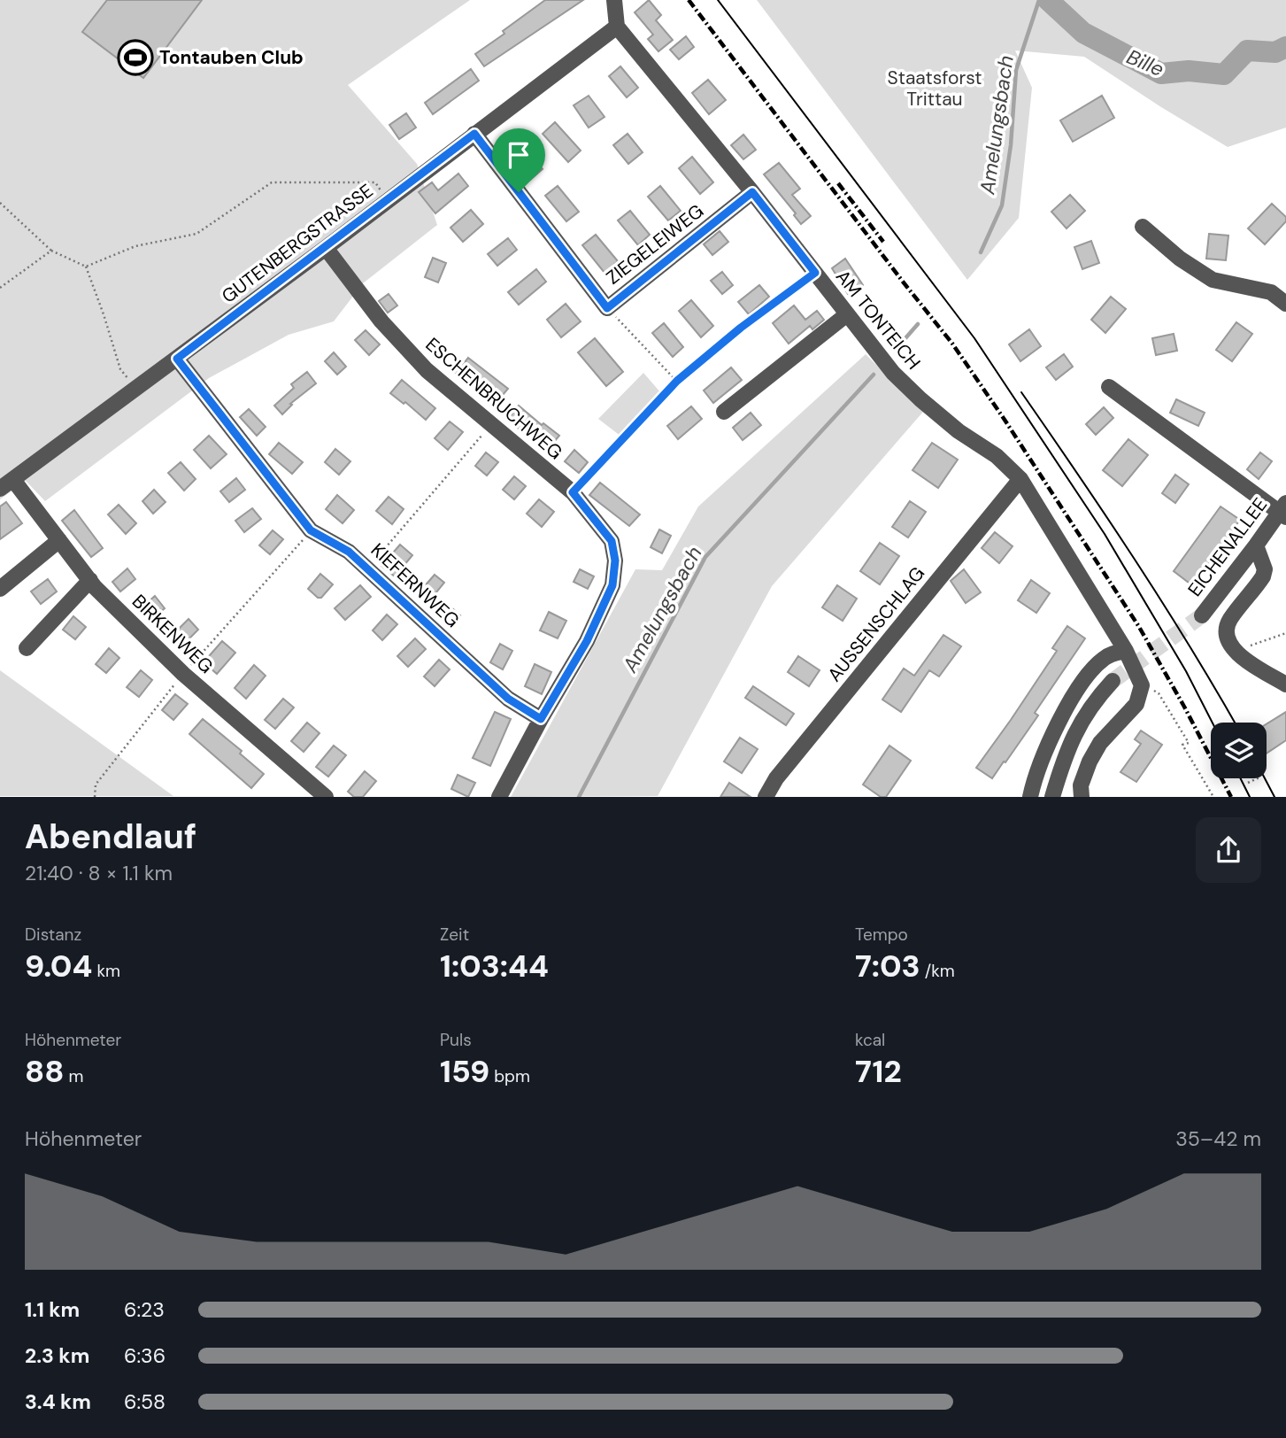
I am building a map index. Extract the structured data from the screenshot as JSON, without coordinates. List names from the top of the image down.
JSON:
{
  "streets": {
    "street": [
      "GUTENBERGSTRASSE",
      "ZIEGELEIWEG",
      "AM TONTEICH",
      "ESCHENBRUCHWEG",
      "EICHENALLEE",
      "KIEFERNWEG",
      "AUSSENSCHLAG",
      "BIRKENWEG"
    ]
  },
  "crossings": [
    ["GUTENBERGSTRASSE", "ZIEGELEIWEG"],
    ["GUTENBERGSTRASSE", "AM TONTEICH"],
    ["GUTENBERGSTRASSE", "ESCHENBRUCHWEG"],
    ["GUTENBERGSTRASSE", "KIEFERNWEG"],
    ["GUTENBERGSTRASSE", "BIRKENWEG"],
    ["ZIEGELEIWEG", "AM TONTEICH"],
    ["AM TONTEICH", "AUSSENSCHLAG"],
    ["ESCHENBRUCHWEG", "KIEFERNWEG"]
  ],
  "water": ["Bille", "Amelungsbach"],
  "parks": ["Staatsforst Trittau"],
  "places": {
    "sports": ["Tontauben Club"]
  },
  "page": {
    "heading": ["Abendlauf", "21:40 · 8 × 1.1 km"],
    "stats": [
      ["Distanz", "9.04 km"],
      ["Zeit", "1:03:44"],
      ["Tempo", "7:03 /km"],
      ["Höhenmeter", "88 m"],
      ["Puls", "159 bpm"],
      ["kcal", "712"]
    ],
    "chart": ["Höhenmeter", "35–42 m"],
    "list": [
      {
        "name": "1.1 km",
        "note": "6:23"
      },
      {
        "name": "2.3 km",
        "note": "6:36"
      },
      {
        "name": "3.4 km",
        "note": "6:58"
      }
    ]
  }
}
